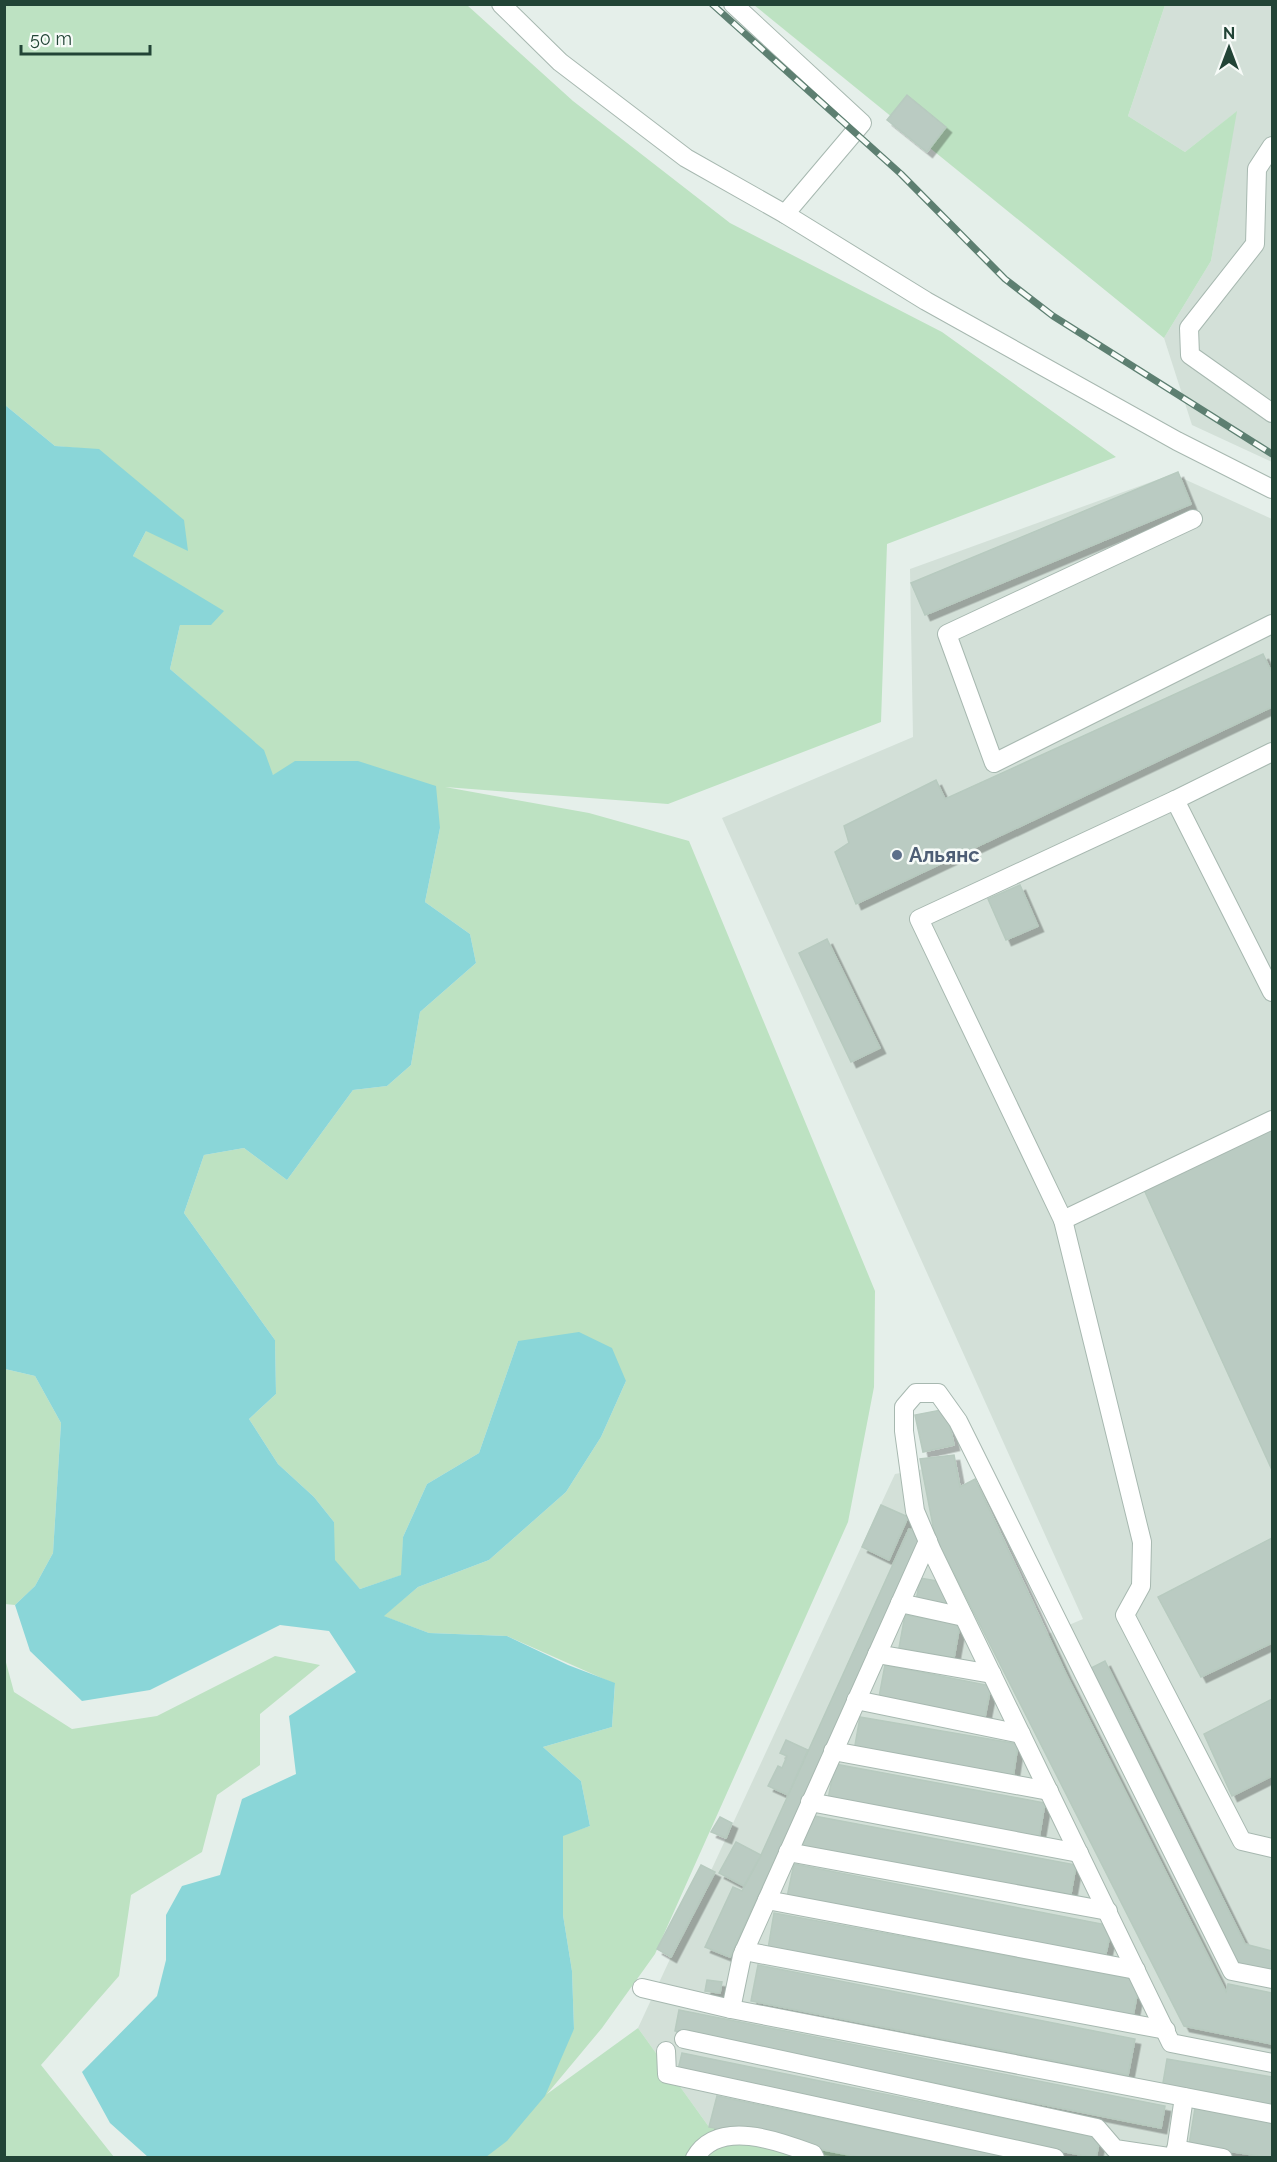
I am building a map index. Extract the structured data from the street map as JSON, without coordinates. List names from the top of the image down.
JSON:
{
  "places": ["Альянс"],
  "scale_bar": "50 m",
  "north": "top"
}
